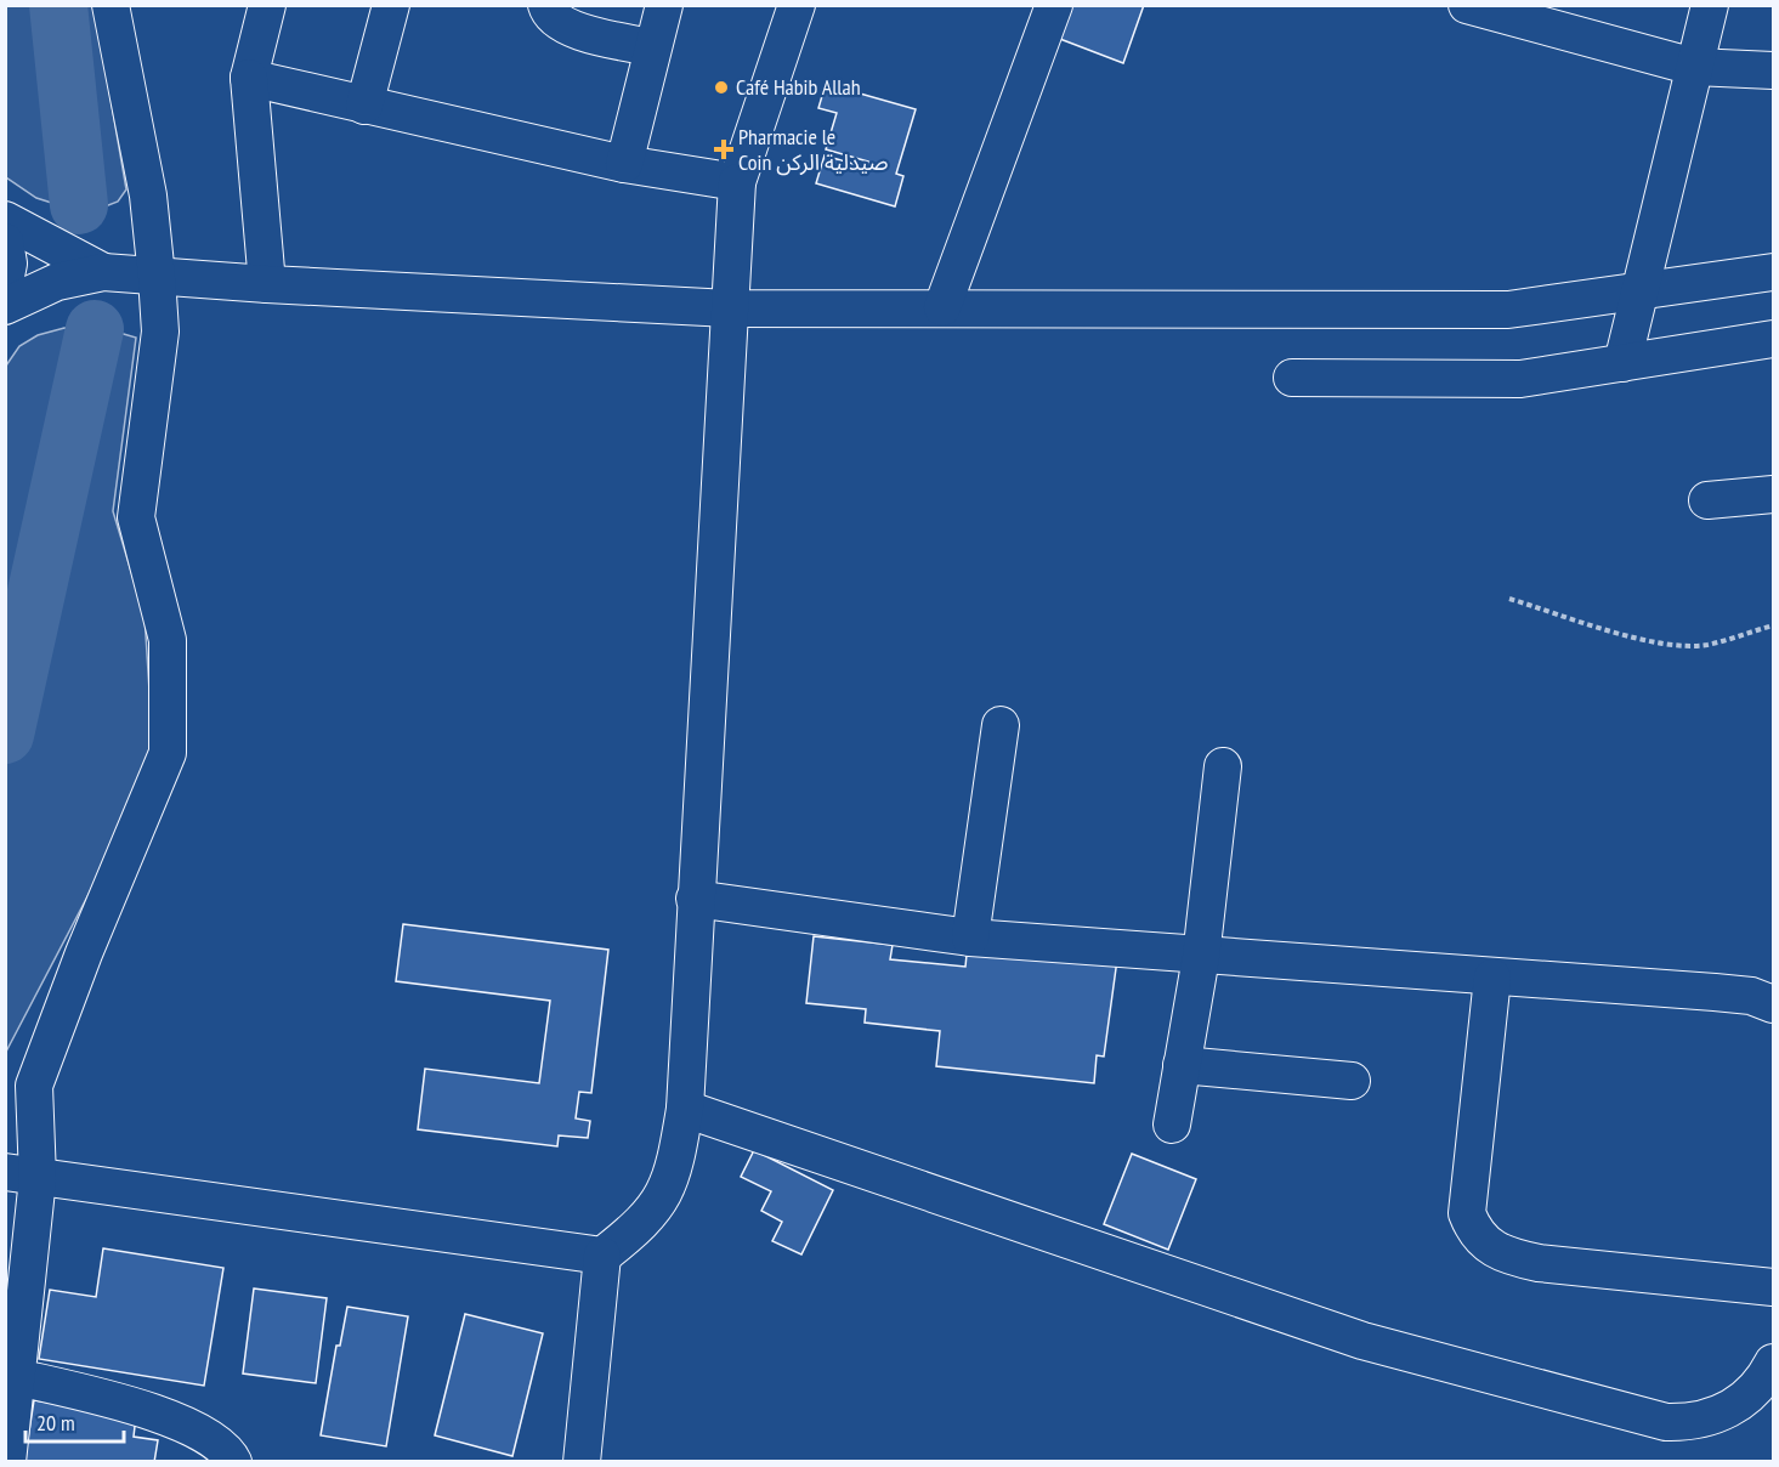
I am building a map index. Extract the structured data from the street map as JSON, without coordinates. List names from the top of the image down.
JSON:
{
  "places": {
    "other": ["Café Habib Allah"],
    "health": ["Pharmacie le Coin صيدلية الركن"]
  },
  "scale_bar": "20 m"
}
